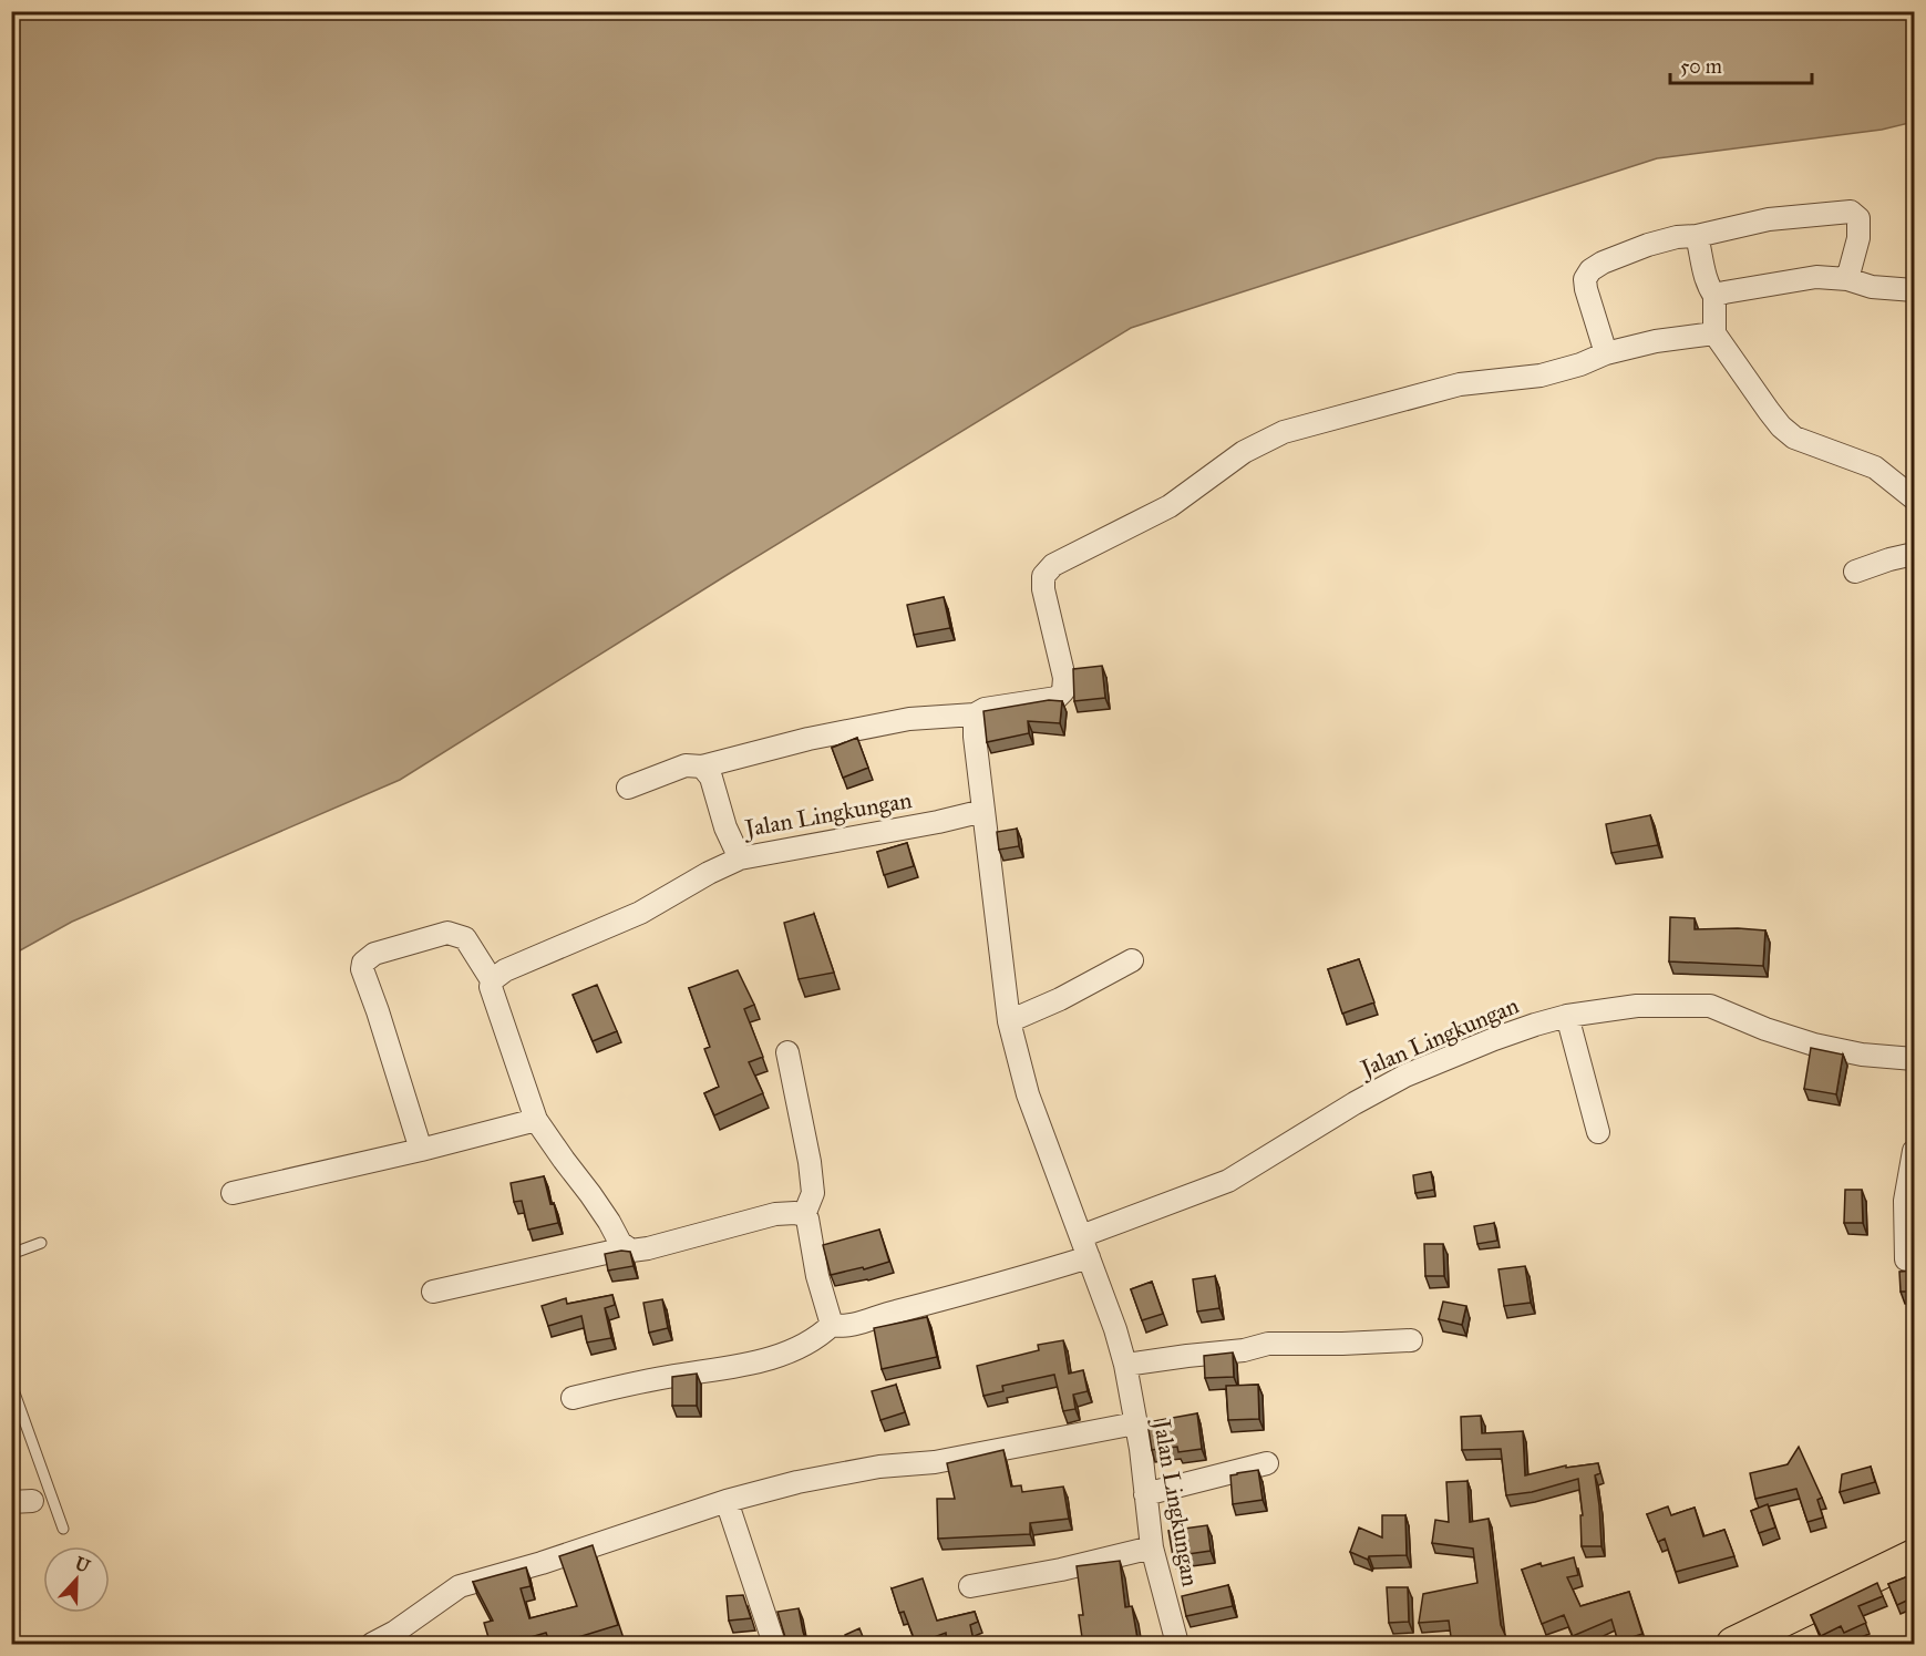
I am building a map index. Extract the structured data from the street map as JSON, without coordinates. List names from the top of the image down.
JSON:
{
  "streets": {
    "street": ["Jalan Lingkungan"]
  },
  "scale_bar": "50 m",
  "north": "top"
}
